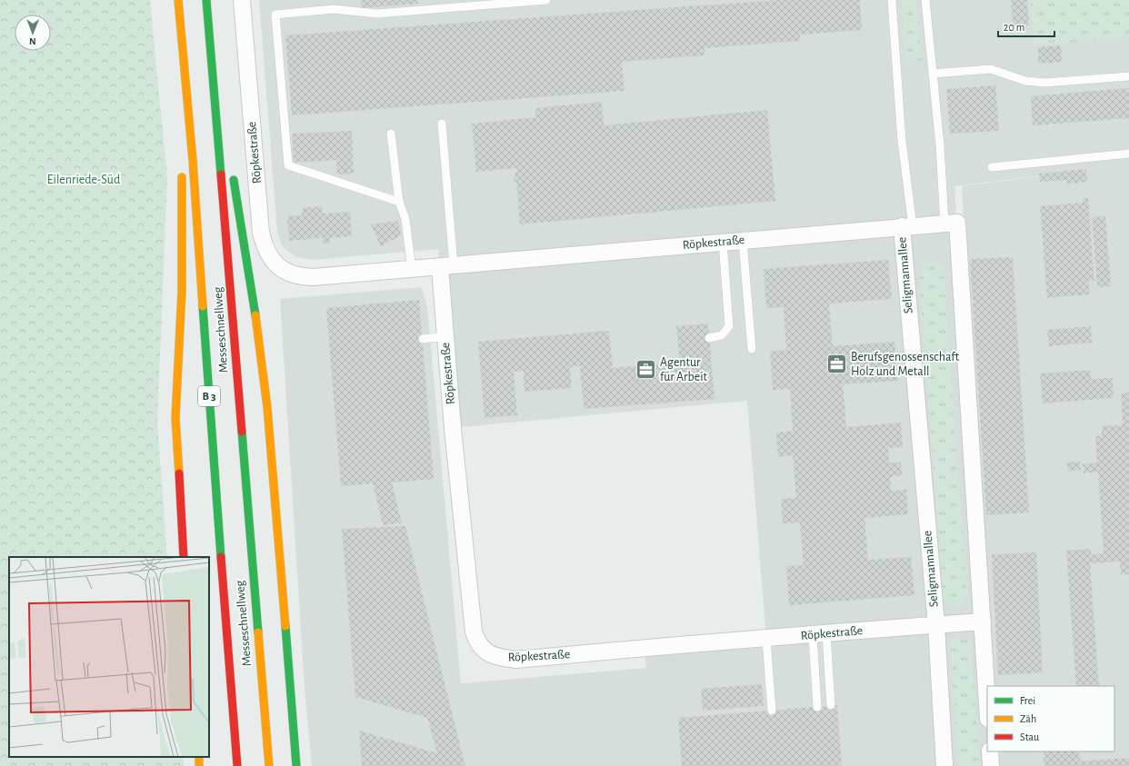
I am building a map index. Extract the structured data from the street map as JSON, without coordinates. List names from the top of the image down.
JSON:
{
  "streets": {
    "highway": ["Messeschnellweg", "B 3"],
    "street": ["Röpkestraße", "Seligmannallee"]
  },
  "crossings": [
    ["Röpkestraße", "Seligmannallee"]
  ],
  "parks": ["Eilenriede-Süd"],
  "places": {
    "office": ["Berufsgenossenschaft Holz und Metall", "Agentur für Arbeit"]
  },
  "legend": ["Frei", "Zäh", "Stau"],
  "scale_bar": "20 m",
  "north": "bottom"
}
